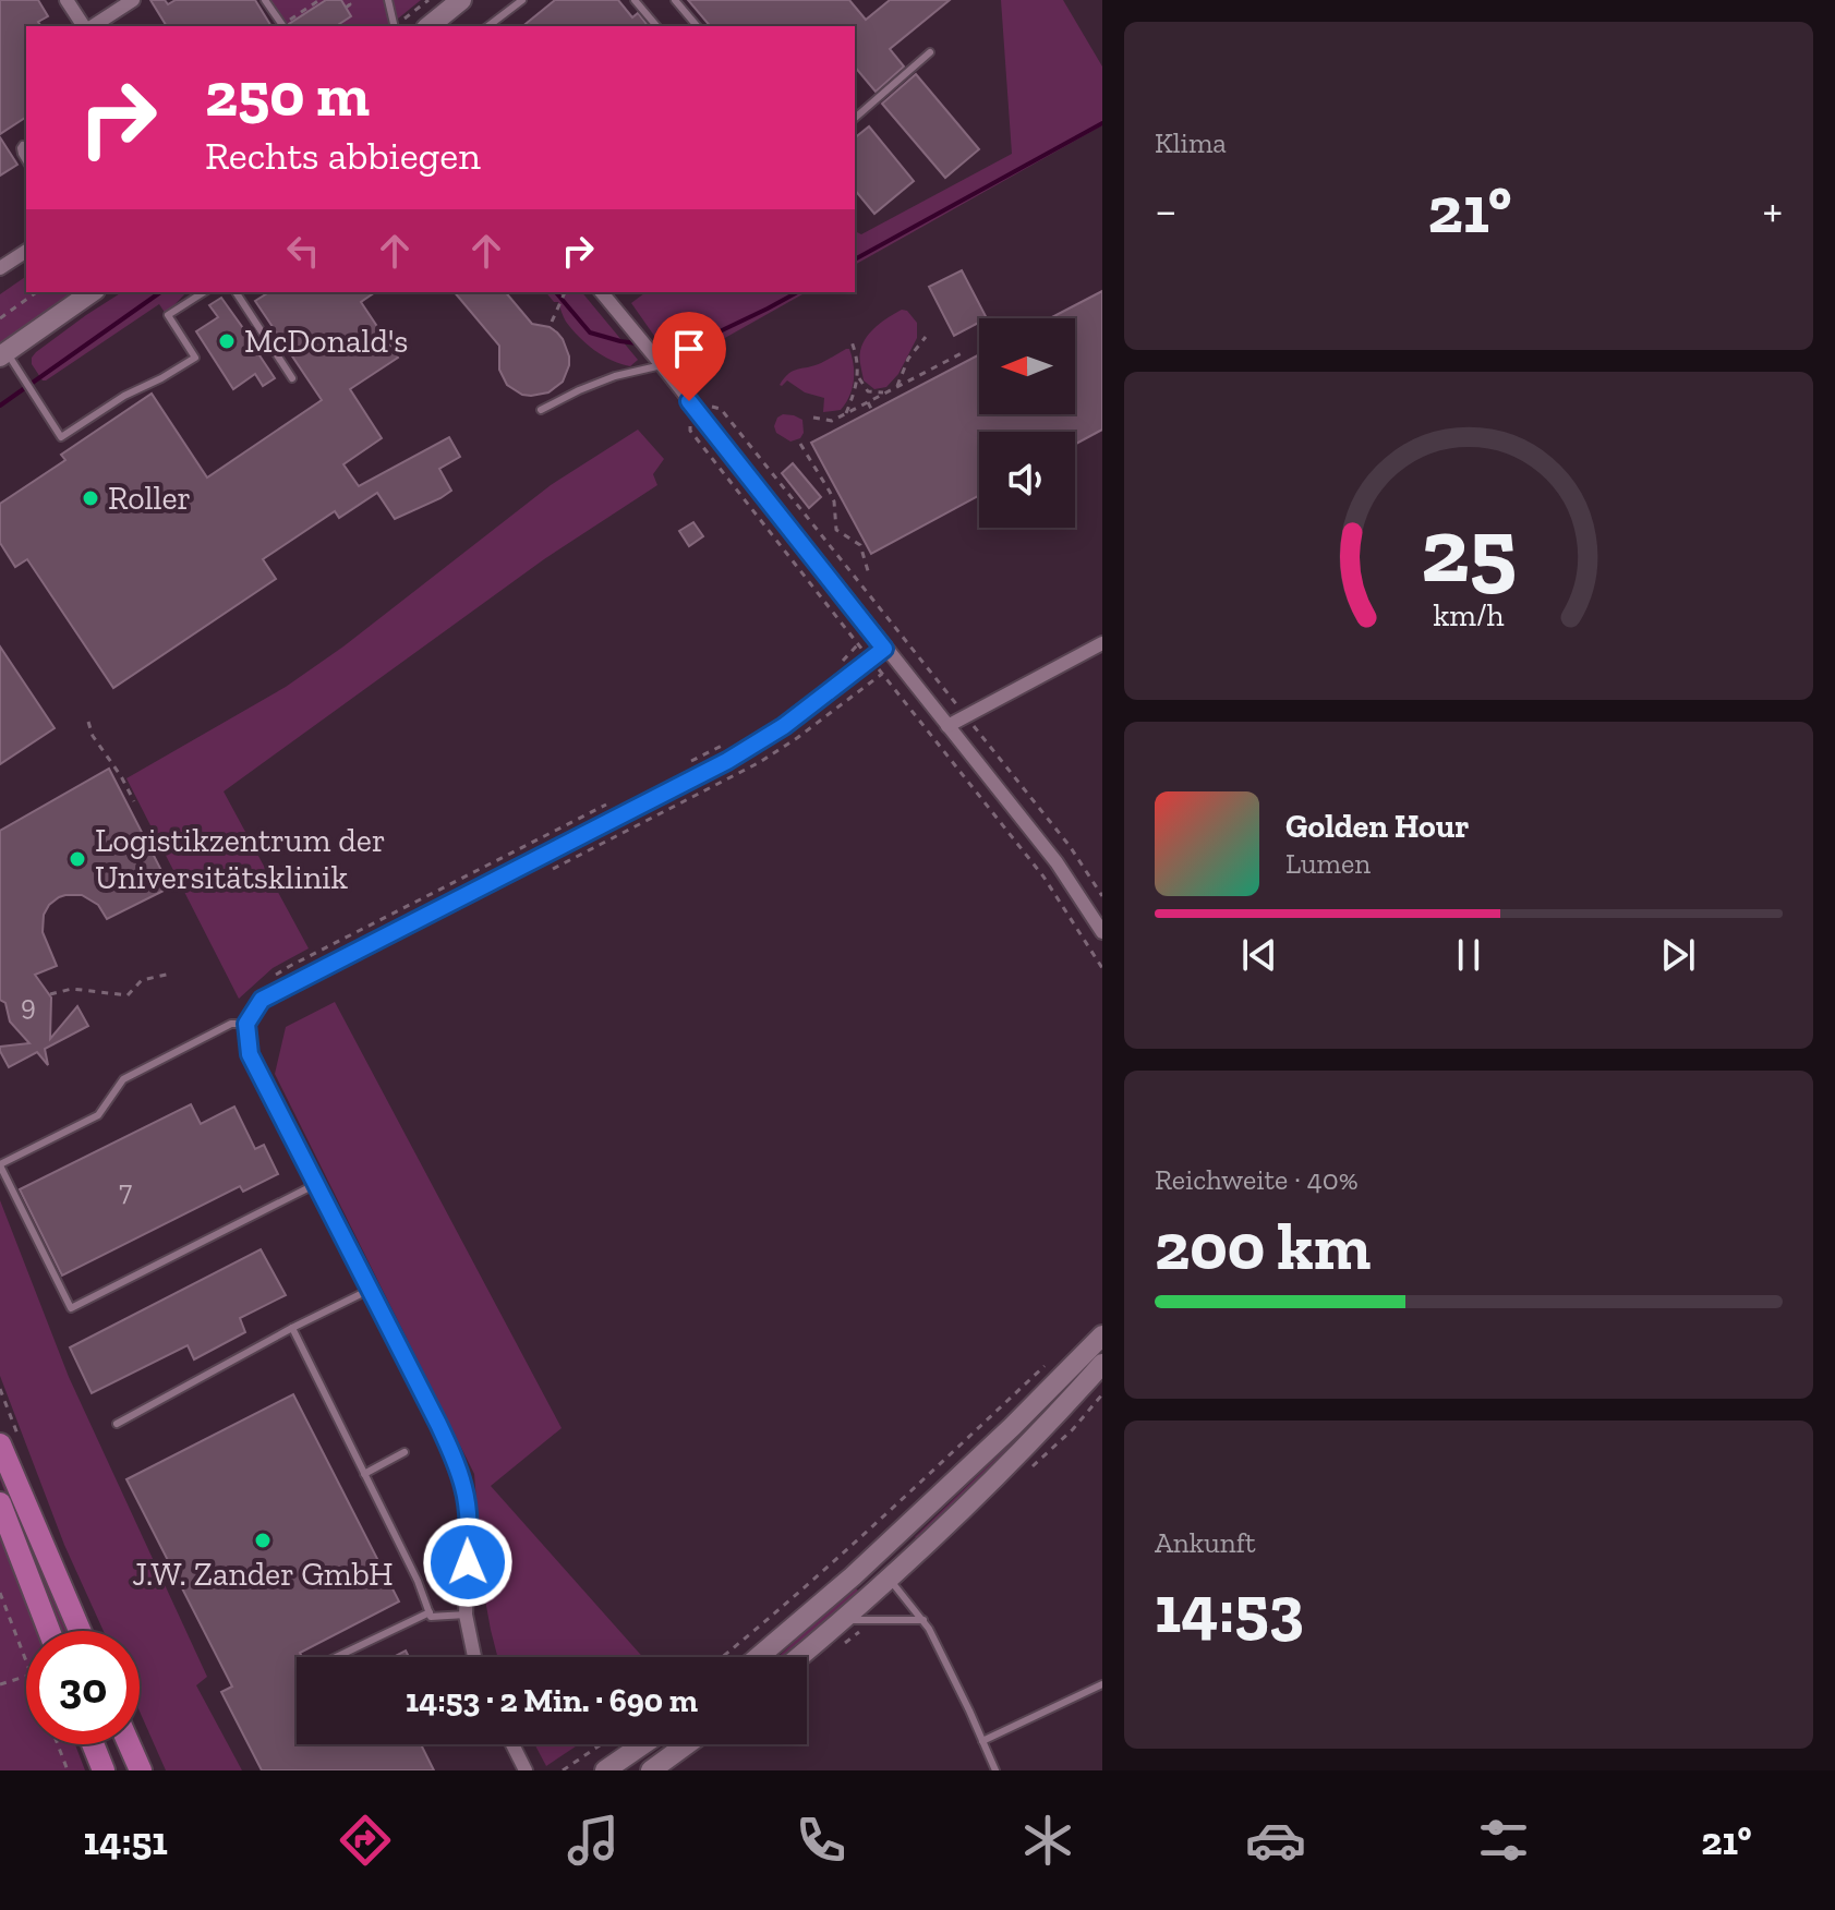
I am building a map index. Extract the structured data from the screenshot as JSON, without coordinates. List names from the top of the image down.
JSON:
{
  "places": [
    "McDonald's",
    "Roller",
    "Logistikzentrum der Universitätsklinik",
    "J.W. Zander GmbH"
  ],
  "house_numbers": ["9", "7"],
  "north": "left",
  "page": {
    "tile": [
      "Klima",
      ["Reichweite · 40%", "200 km"],
      ["Ankunft", "14:53"]
    ],
    "turn": ["250 m", "Rechts abbiegen"],
    "heat": ["−", "21°", "+"],
    "song": ["Golden Hour", "Lumen"],
    "limit": "30",
    "trip": "14:53 · 2 Min. · 690 m",
    "tabs": ["14:51", "21°"],
    "gauge": ["25", "km/h"]
  }
}
